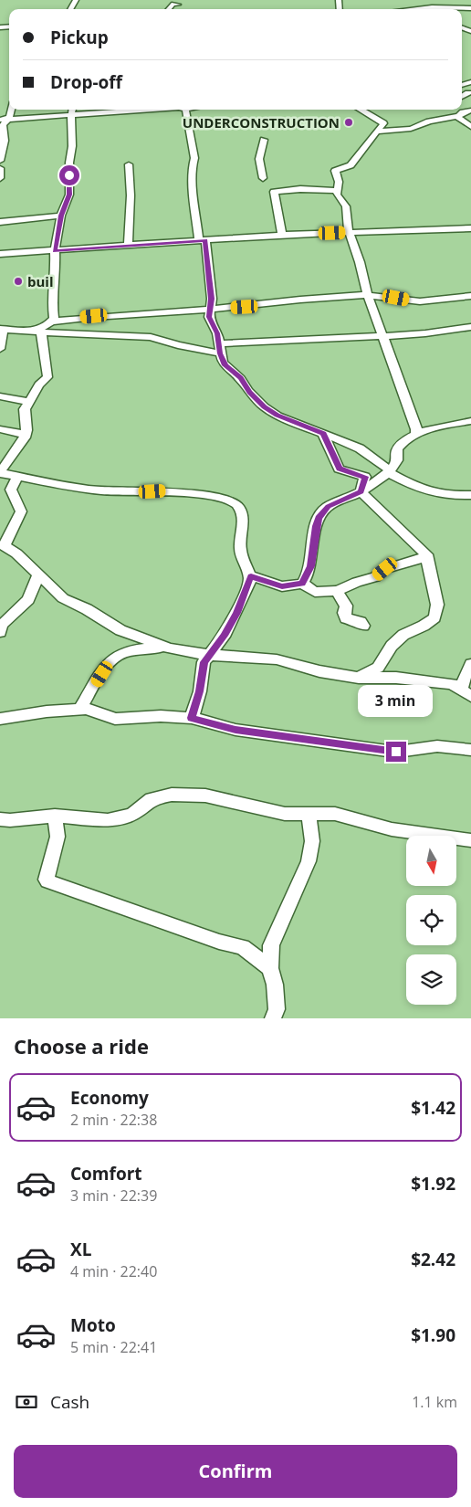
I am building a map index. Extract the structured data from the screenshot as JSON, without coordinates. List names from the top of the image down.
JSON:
{
  "places": ["UNDERCONSTRUCTION", "buil"],
  "north": "bottom",
  "page": {
    "banner": ["Pickup", "Drop-off"],
    "bubble": "3 min",
    "heading": "Choose a ride",
    "list": [
      {
        "name": "Economy",
        "note": "2 min · 22:38",
        "value": "$1.42"
      },
      {
        "name": "Comfort",
        "note": "3 min · 22:39",
        "value": "$1.92"
      },
      {
        "name": "XL",
        "note": "4 min · 22:40",
        "value": "$2.42"
      },
      {
        "name": "Moto",
        "note": "5 min · 22:41",
        "value": "$1.90"
      }
    ],
    "pay": ["Cash", "1.1 km"],
    "buttons": "Confirm"
  }
}
